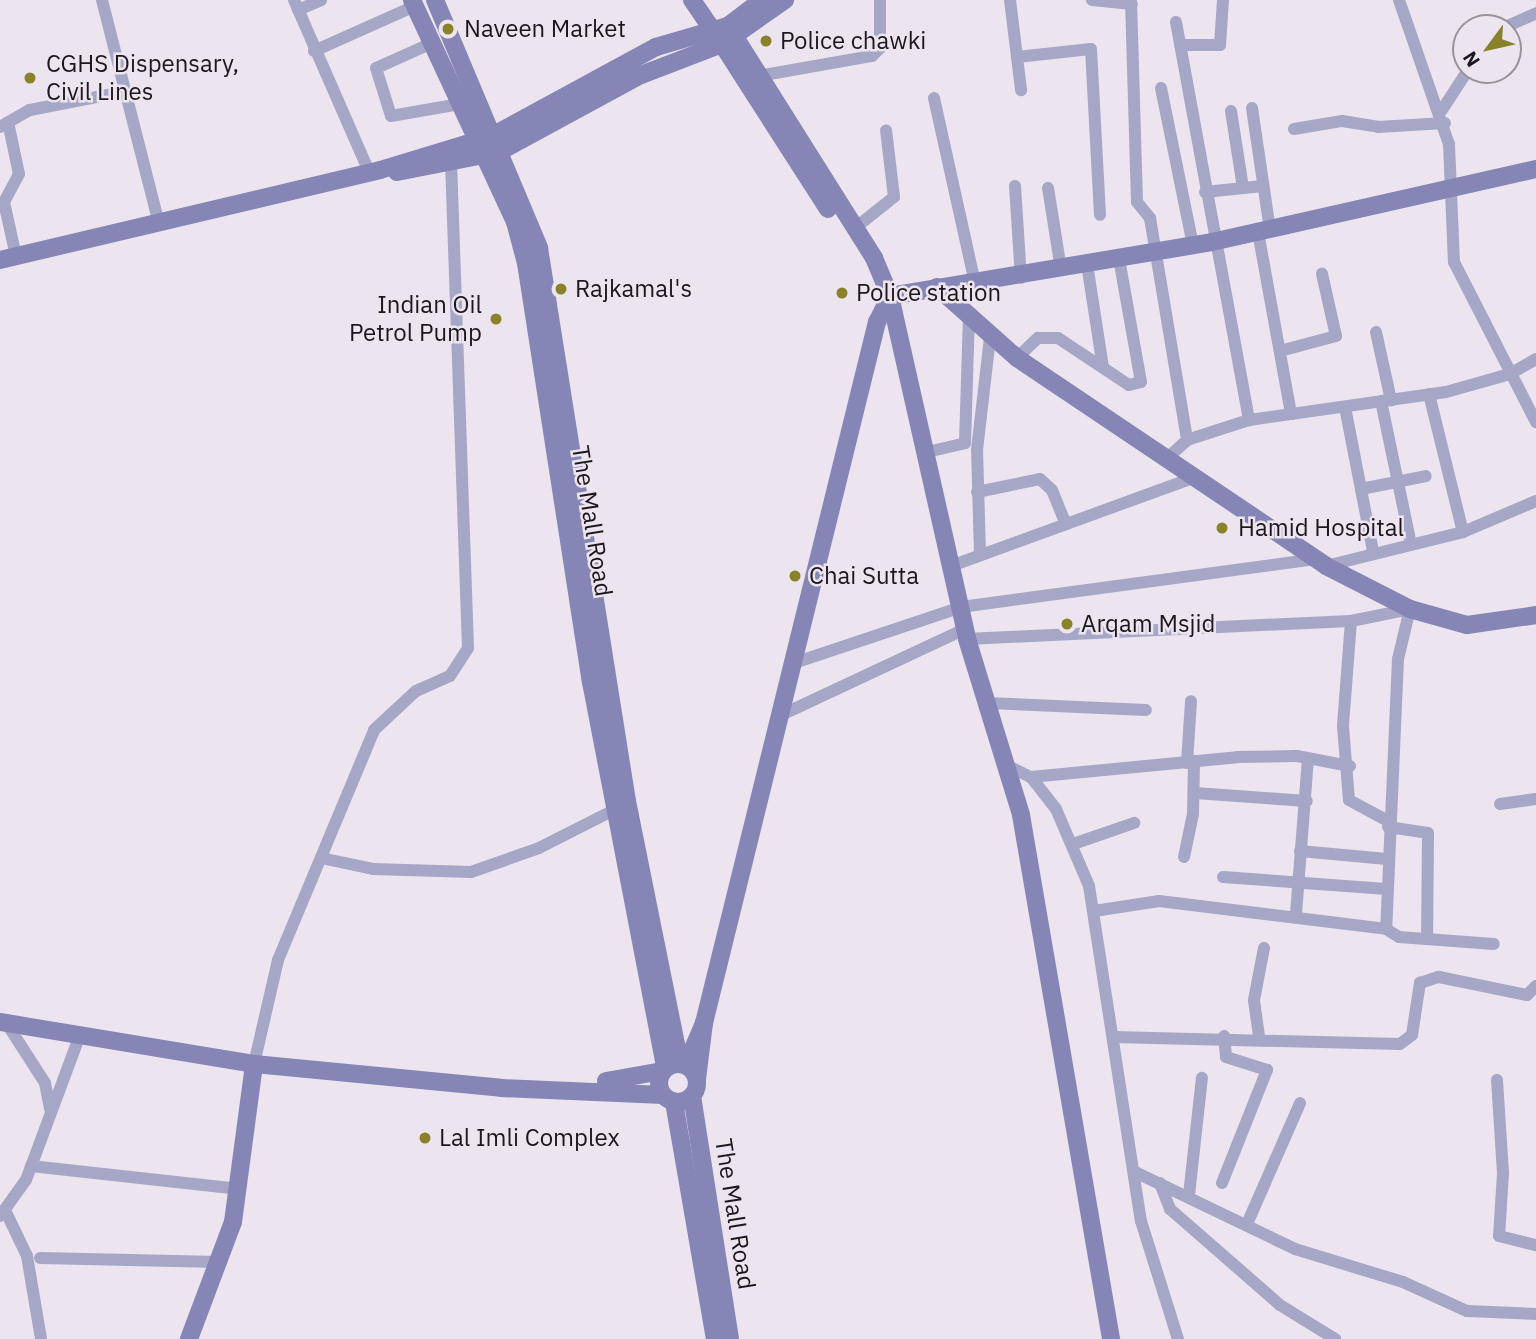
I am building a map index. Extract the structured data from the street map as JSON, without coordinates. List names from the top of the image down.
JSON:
{
  "streets": {
    "street": ["The Mall Road"]
  },
  "places": [
    "Naveen Market",
    "Police chawki",
    "CGHS Dispensary, Civil Lines",
    "Rajkamal's",
    "Police station",
    "Indian Oil Petrol Pump",
    "Hamid Hospital",
    "Chai Sutta",
    "Arqam Msjid",
    "Lal Imli Complex"
  ],
  "north": "bottom left"
}
